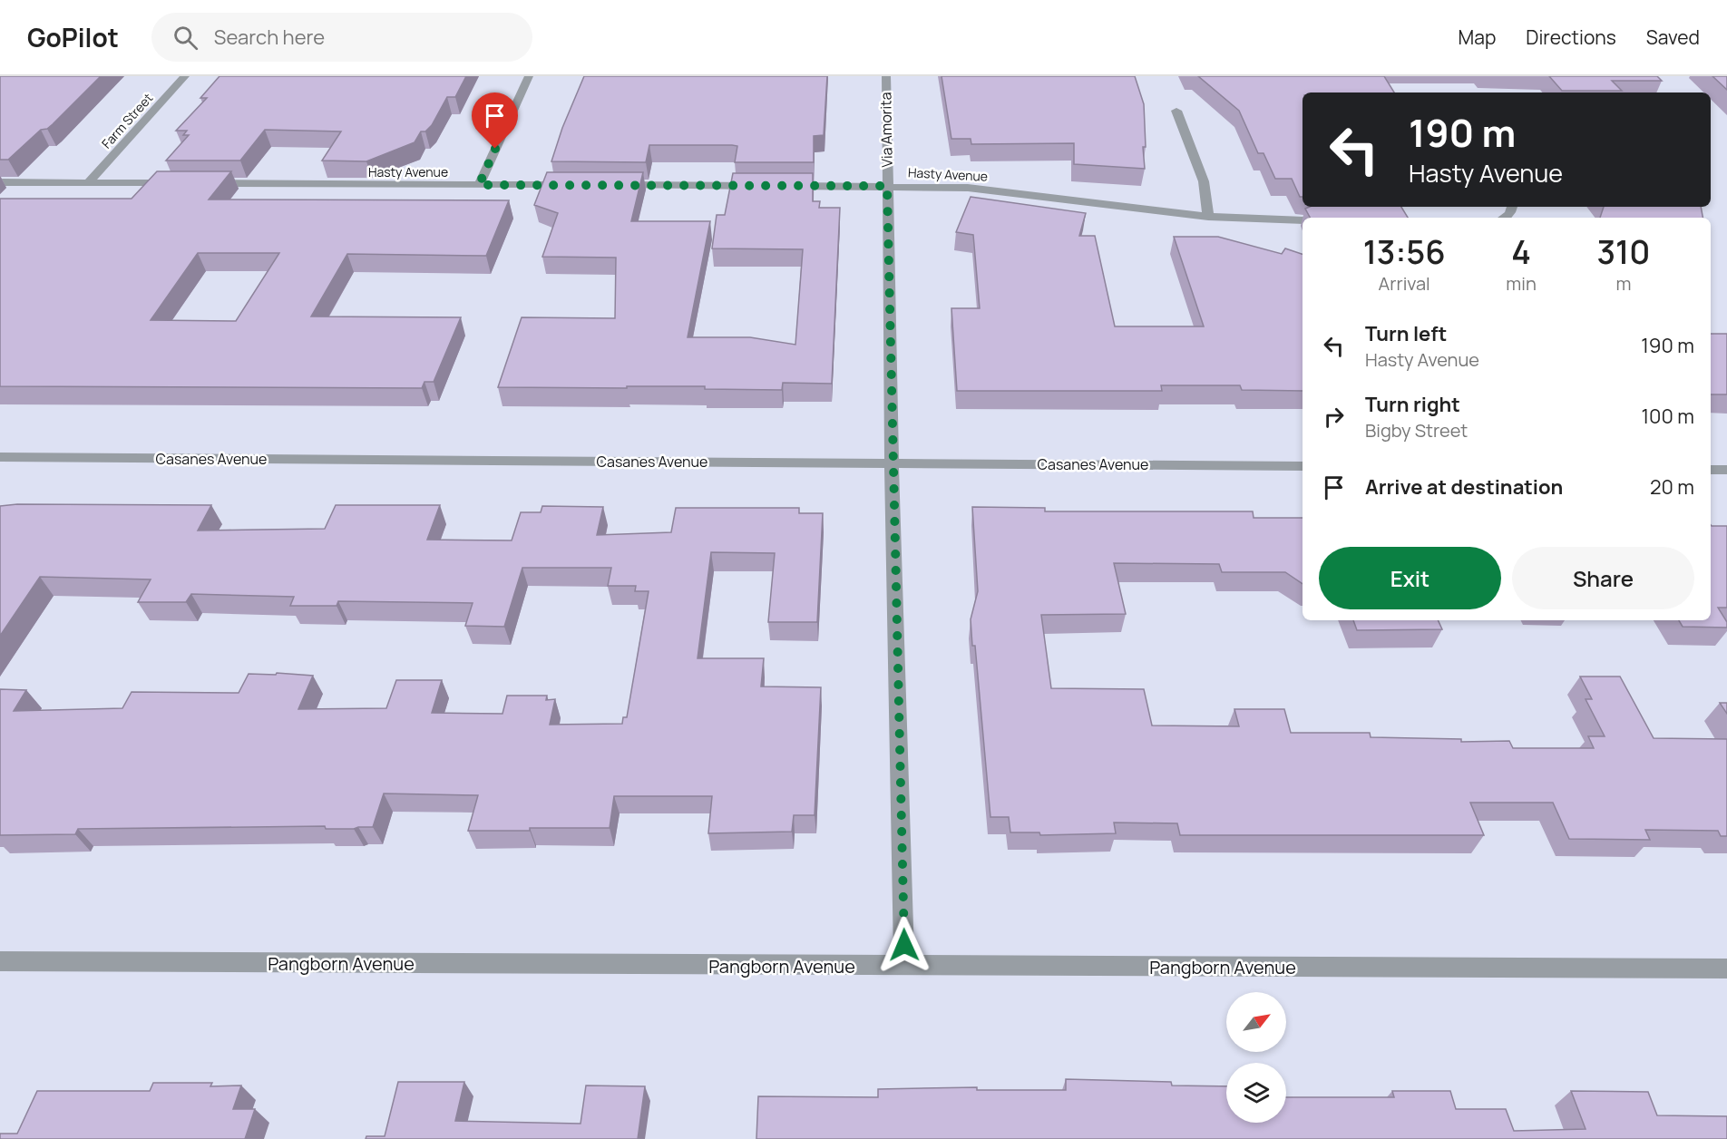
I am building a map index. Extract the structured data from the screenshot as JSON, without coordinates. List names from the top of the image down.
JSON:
{
  "streets": {
    "street": [
      "Farm Street",
      "Via Amorita",
      "Hasty Avenue",
      "Casanes Avenue",
      "Pangborn Avenue"
    ]
  },
  "crossings": [
    ["Via Amorita", "Hasty Avenue"],
    ["Via Amorita", "Casanes Avenue"],
    ["Via Amorita", "Pangborn Avenue"]
  ],
  "north": "top right",
  "page": {
    "header": "GoPilot",
    "search": "Search here",
    "nav": ["Map", "Directions", "Saved"],
    "turn": ["190 m", "Hasty Avenue"],
    "eta": [
      "13:56",
      "Arrival",
      "4",
      "min",
      "310",
      "m"
    ],
    "list": [
      {
        "name": "Turn left",
        "note": "Hasty Avenue",
        "value": "190 m"
      },
      {
        "name": "Turn right",
        "note": "Bigby Street",
        "value": "100 m"
      },
      {
        "name": "Arrive at destination",
        "value": "20 m"
      }
    ],
    "buttons": ["Exit", "Share"]
  }
}
